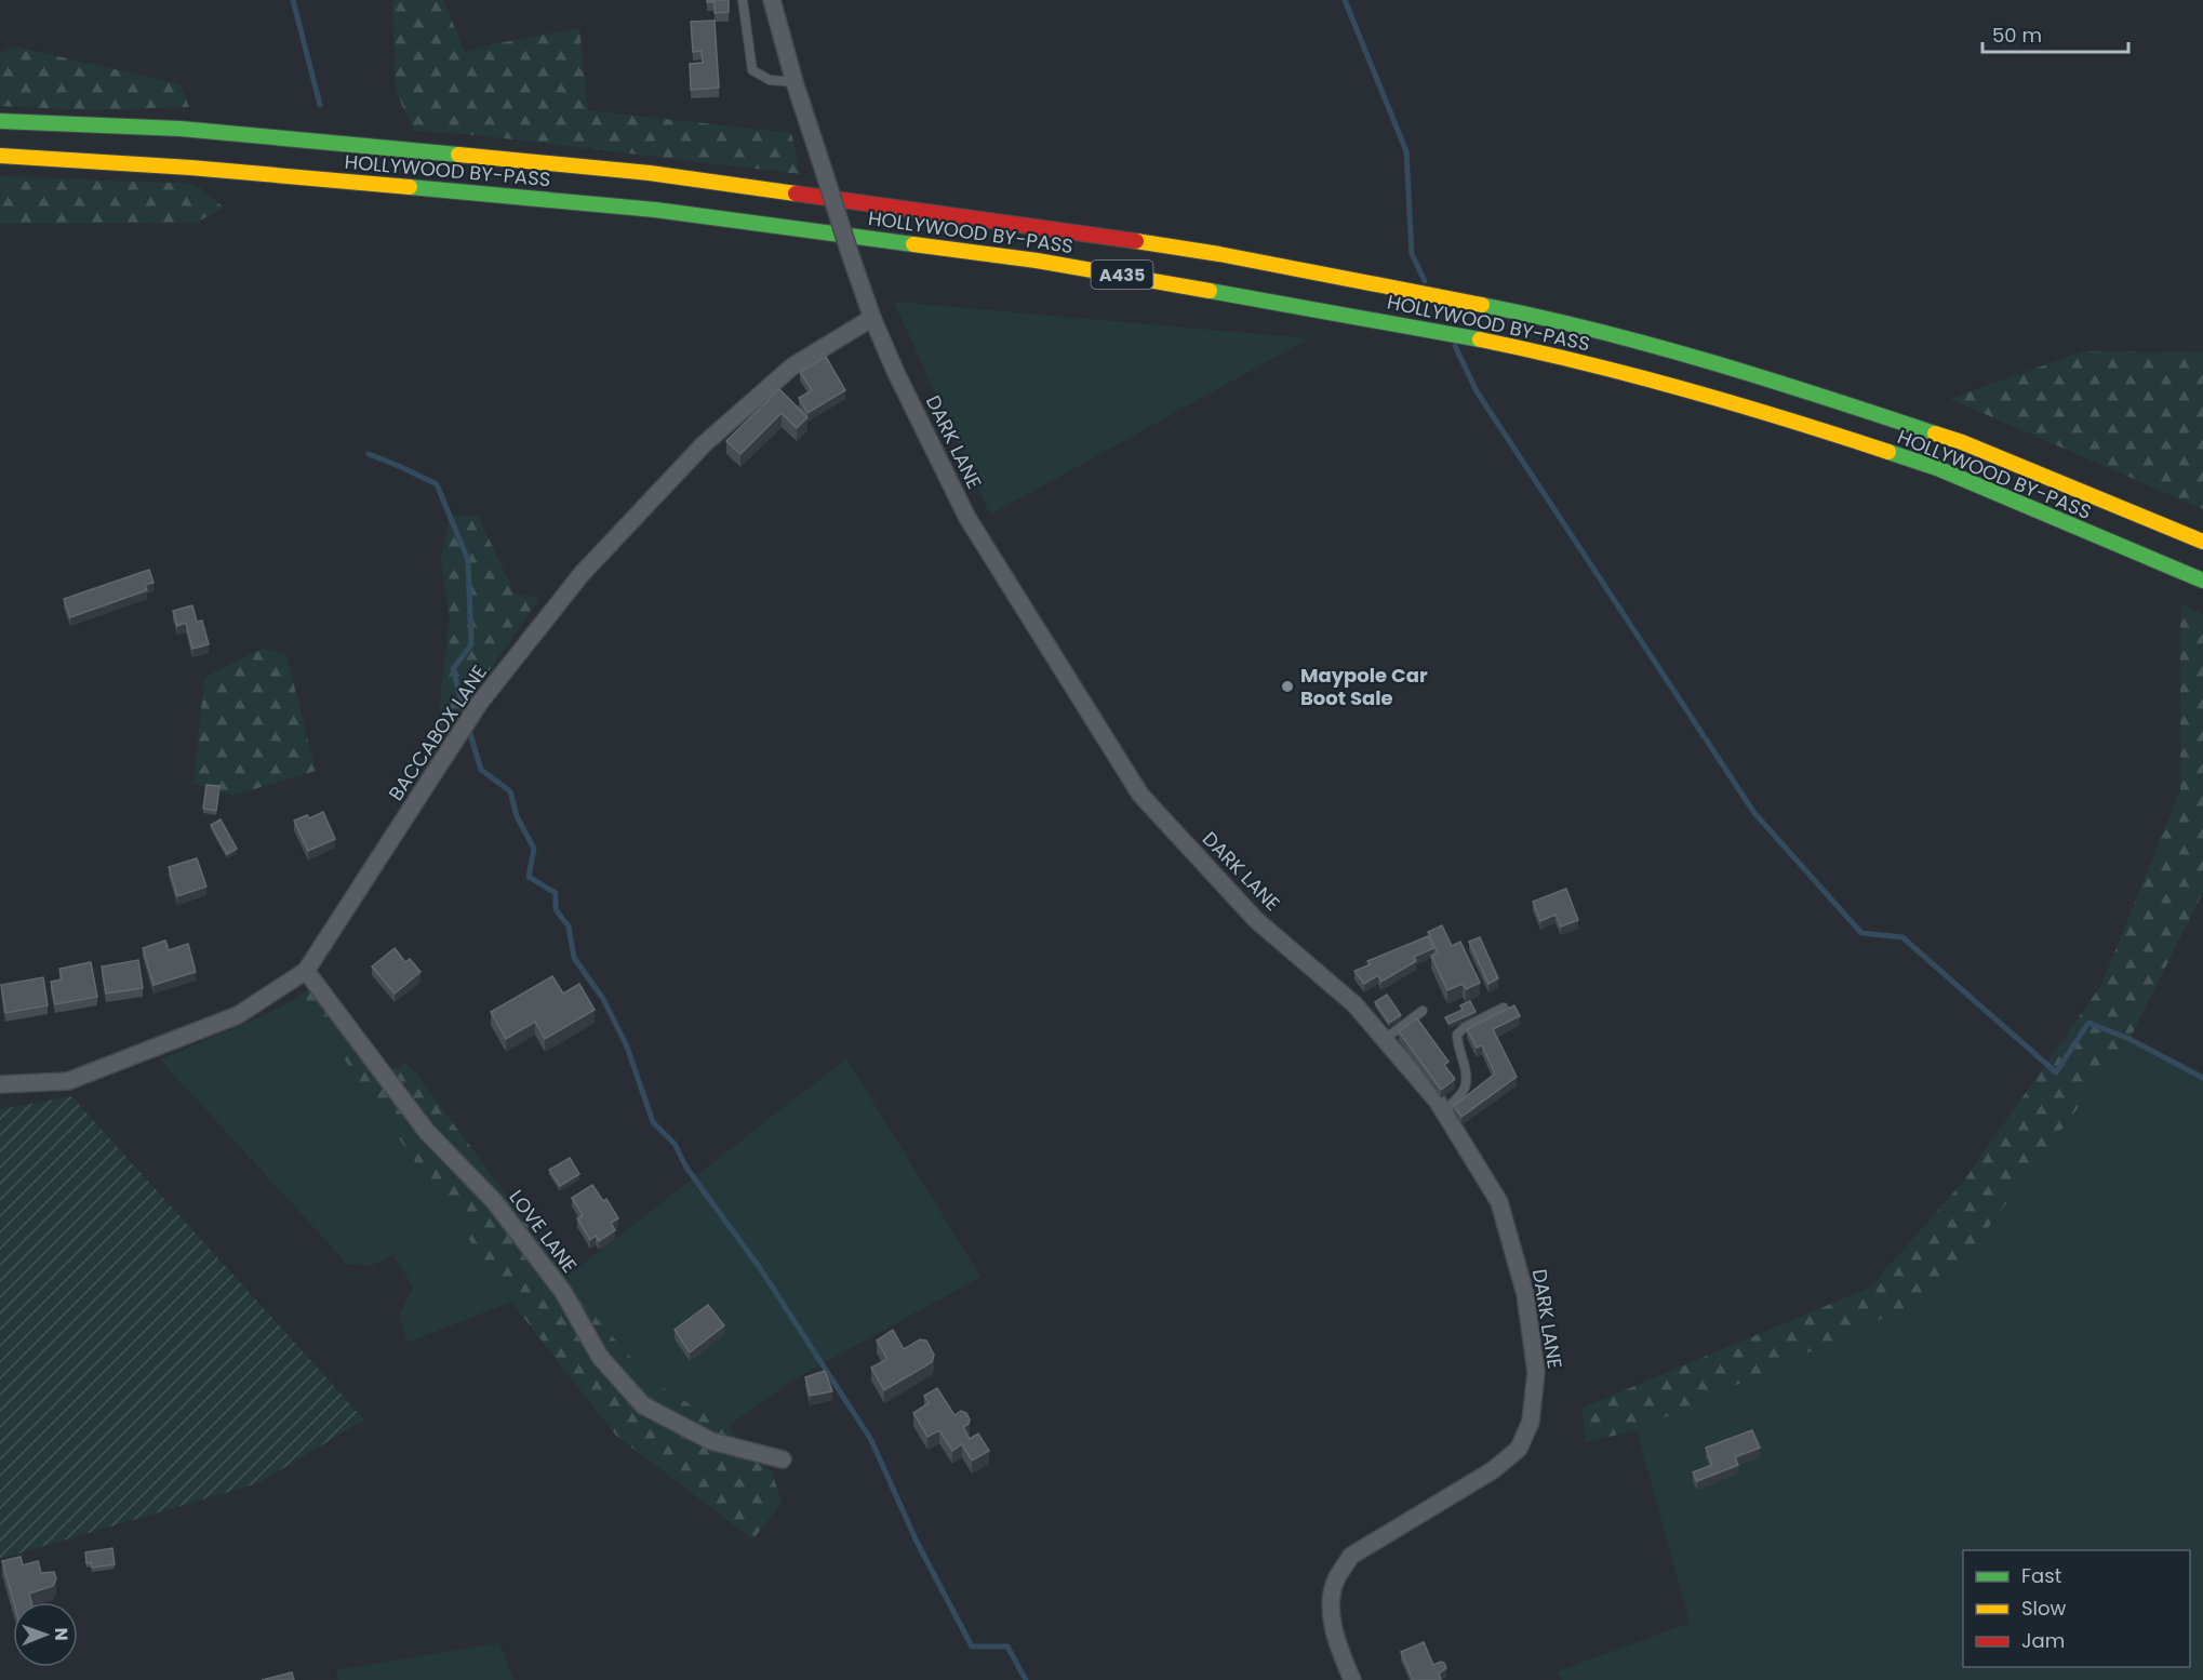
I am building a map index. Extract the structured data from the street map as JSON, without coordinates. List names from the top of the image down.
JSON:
{
  "streets": {
    "highway": ["HOLLYWOOD BY-PASS", "A435"],
    "street": ["DARK LANE", "BACCABOX LANE", "LOVE LANE"]
  },
  "crossings": [
    ["DARK LANE", "BACCABOX LANE"],
    ["BACCABOX LANE", "LOVE LANE"]
  ],
  "places": ["Maypole Car Boot Sale"],
  "legend": ["Fast", "Slow", "Jam"],
  "scale_bar": "50 m",
  "north": "right"
}
